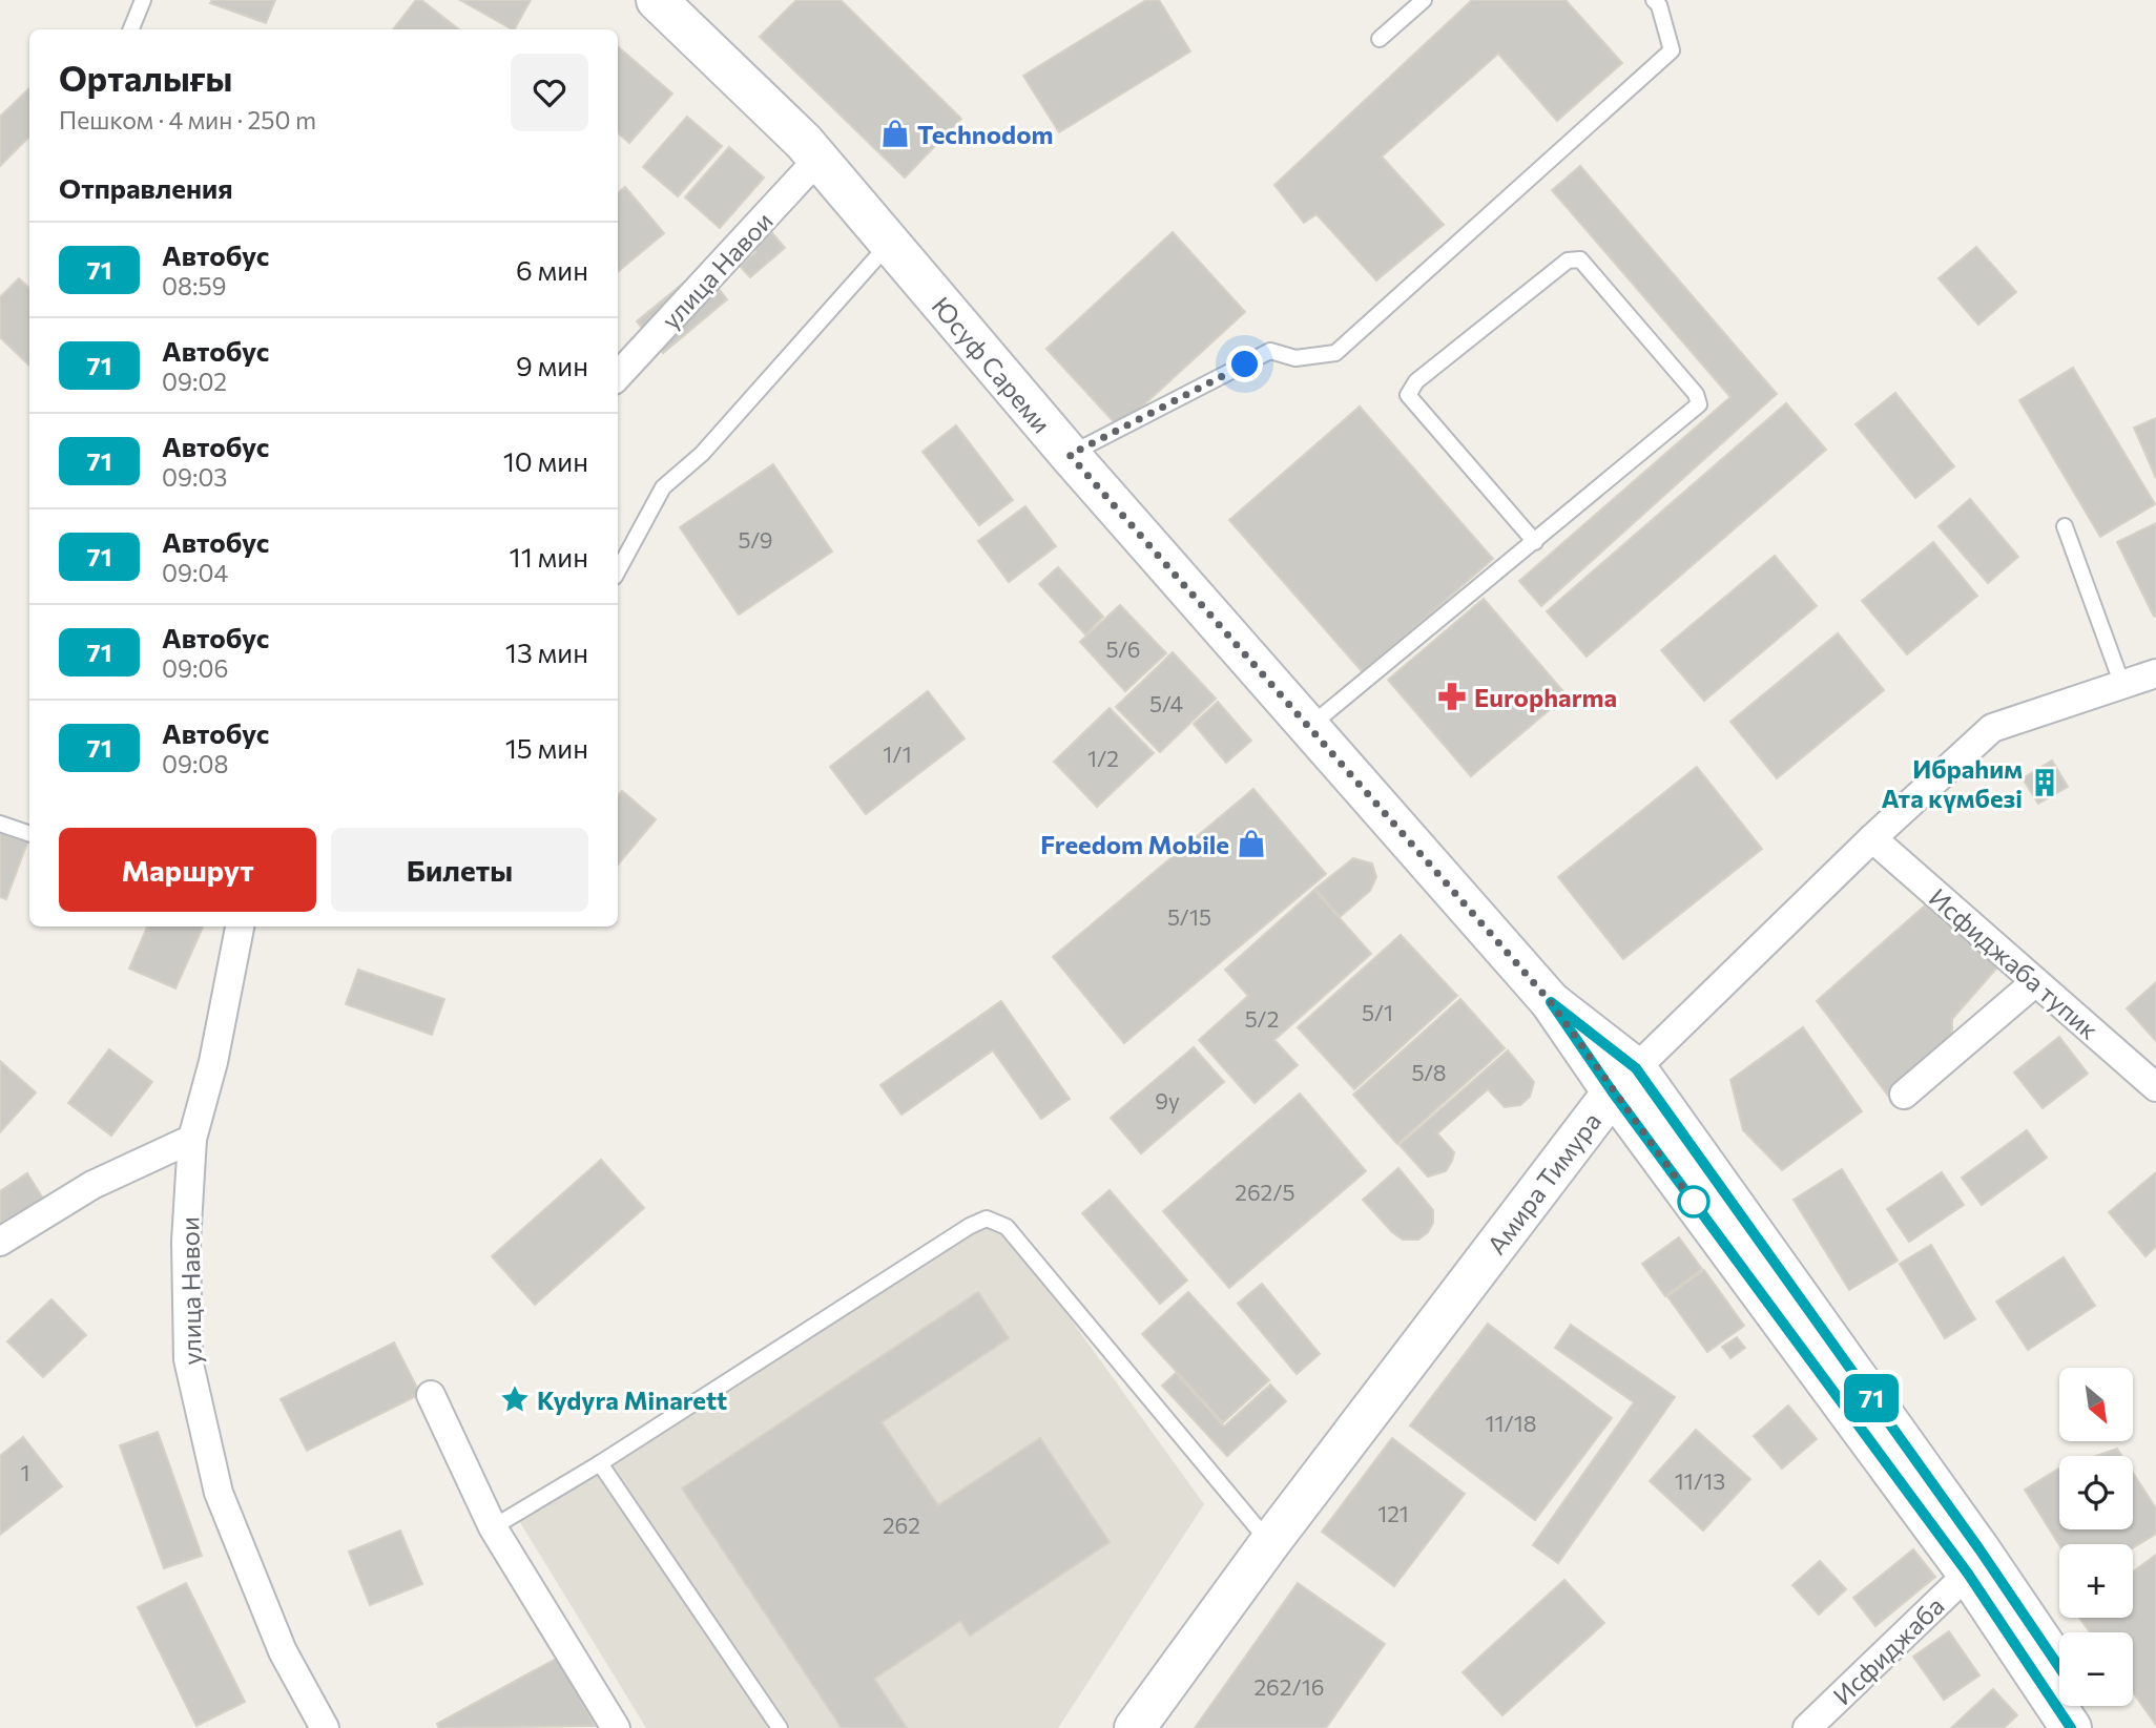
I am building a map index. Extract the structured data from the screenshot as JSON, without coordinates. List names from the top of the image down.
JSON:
{
  "streets": {
    "main road": ["Юсуф Сареми", "Амира Тимура"],
    "street": ["улица Навои", "Исфиджаба тупик", "Исфиджаба"]
  },
  "crossings": [
    ["улица Навои", "Юсуф Сареми"],
    ["Юсуф Сареми", "Амира Тимура"],
    ["Юсуф Сареми", "Исфиджаба"],
    ["Исфиджаба тупик", "Амира Тимура"]
  ],
  "places": {
    "shop": ["Technodom", "Freedom Mobile"],
    "pharmacy": ["Europharma"],
    "building": ["Ибраhим Ата күмбезі"],
    "place": ["Kydyra Minarett"]
  },
  "lines": ["bus line 71"],
  "house_numbers": [
    "5/9",
    "5/6",
    "5/4",
    "1/1",
    "1/2",
    "5/15",
    "5/1",
    "5/2",
    "5/8",
    "9у",
    "262/5",
    "11/18",
    "1",
    "11/13",
    "121",
    "262",
    "262/16"
  ],
  "north": "bottom right",
  "page": {
    "on_map": "71",
    "heading": [
      ["Орталығы", "Пешком · 4 мин · 250 m"],
      "Отправления"
    ],
    "list": [
      {
        "mark": "71",
        "name": "Автобус",
        "note": "08:59",
        "value": "6 мин"
      },
      {
        "mark": "71",
        "name": "Автобус",
        "note": "09:02",
        "value": "9 мин"
      },
      {
        "mark": "71",
        "name": "Автобус",
        "note": "09:03",
        "value": "10 мин"
      },
      {
        "mark": "71",
        "name": "Автобус",
        "note": "09:04",
        "value": "11 мин"
      },
      {
        "mark": "71",
        "name": "Автобус",
        "note": "09:06",
        "value": "13 мин"
      },
      {
        "mark": "71",
        "name": "Автобус",
        "note": "09:08",
        "value": "15 мин"
      }
    ],
    "buttons": ["Маршрут", "Билеты"],
    "map_buttons": ["+", "−"]
  }
}
